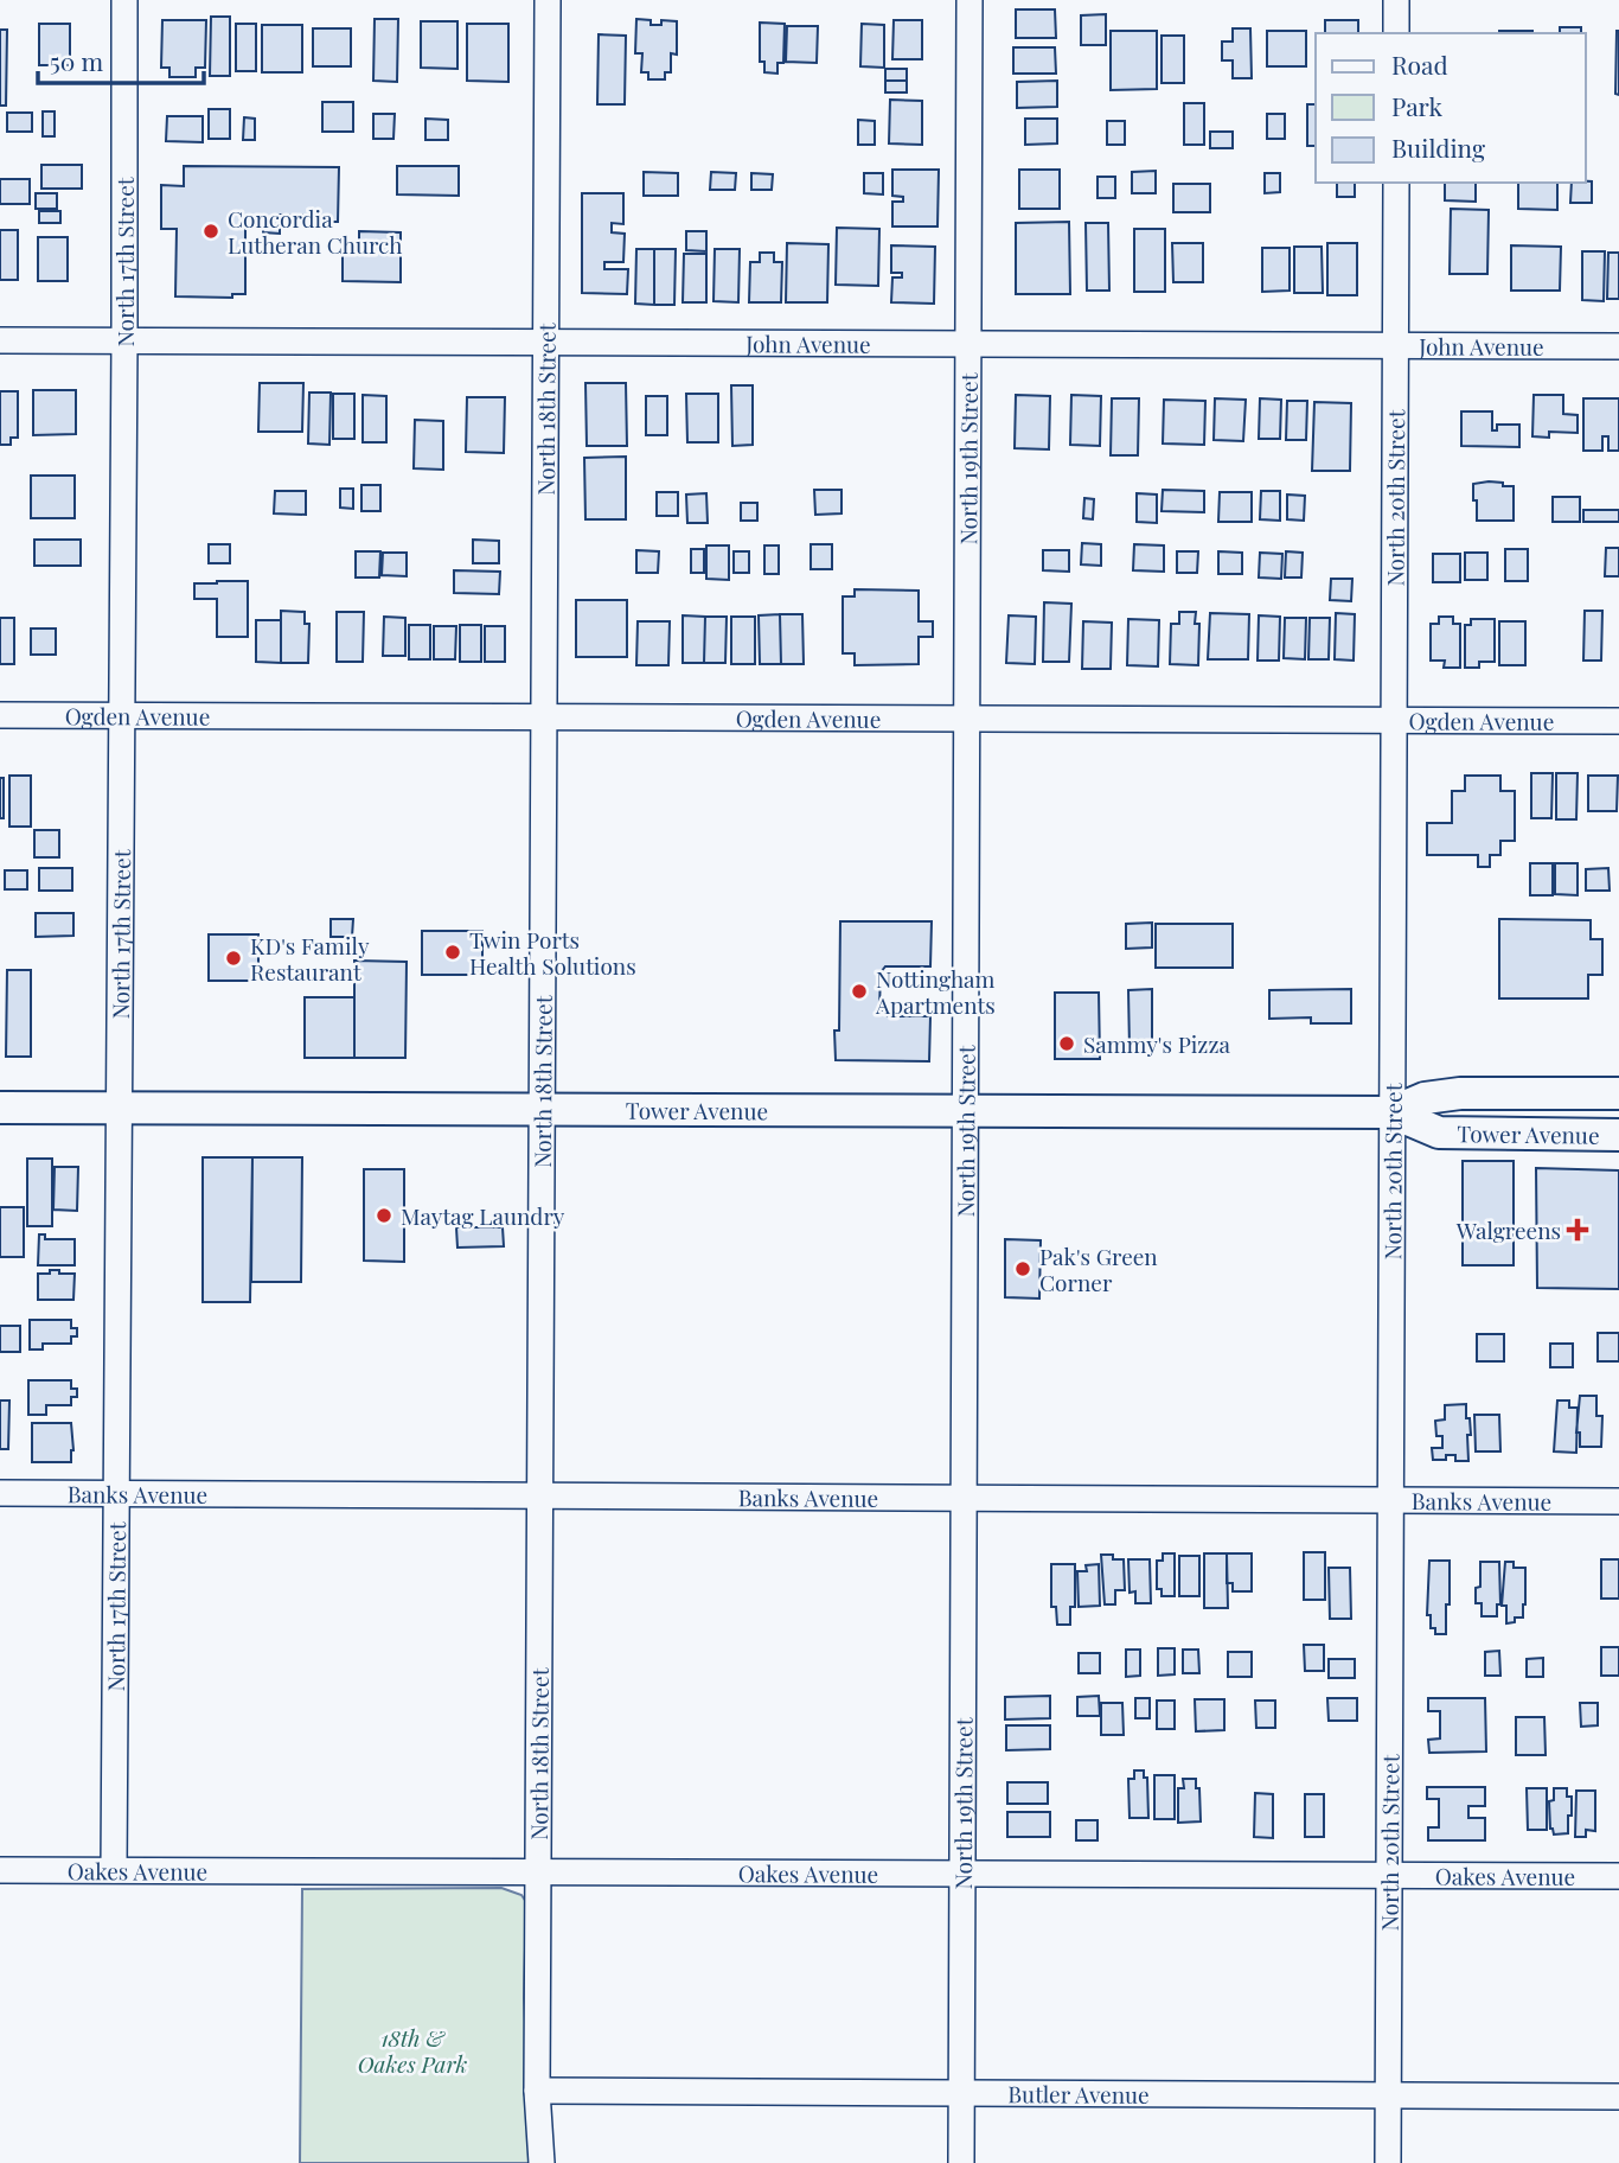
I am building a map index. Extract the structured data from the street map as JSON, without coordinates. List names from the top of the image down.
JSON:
{
  "streets": {
    "main road": ["Tower Avenue"],
    "street": [
      "North 17th Street",
      "John Avenue",
      "North 18th Street",
      "North 19th Street",
      "North 20th Street",
      "Ogden Avenue",
      "Banks Avenue",
      "Oakes Avenue",
      "Butler Avenue"
    ]
  },
  "crossings": [
    ["North 17th Street", "John Avenue"],
    ["North 17th Street", "Ogden Avenue"],
    ["North 17th Street", "Tower Avenue"],
    ["North 17th Street", "Banks Avenue"],
    ["North 17th Street", "Oakes Avenue"],
    ["John Avenue", "North 18th Street"],
    ["John Avenue", "North 19th Street"],
    ["John Avenue", "North 20th Street"],
    ["North 18th Street", "Ogden Avenue"],
    ["North 18th Street", "Tower Avenue"],
    ["North 18th Street", "Banks Avenue"],
    ["North 18th Street", "Oakes Avenue"],
    ["North 18th Street", "Butler Avenue"],
    ["North 19th Street", "Ogden Avenue"],
    ["North 19th Street", "Tower Avenue"],
    ["North 19th Street", "Banks Avenue"],
    ["North 19th Street", "Oakes Avenue"],
    ["North 19th Street", "Butler Avenue"],
    ["North 20th Street", "Ogden Avenue"],
    ["North 20th Street", "Tower Avenue"],
    ["North 20th Street", "Banks Avenue"],
    ["North 20th Street", "Oakes Avenue"],
    ["North 20th Street", "Butler Avenue"]
  ],
  "parks": ["18th & Oakes Park"],
  "places": {
    "other": [
      "Concordia Lutheran Church",
      "Twin Ports Health Solutions",
      "KD's Family Restaurant",
      "Nottingham Apartments",
      "Sammy's Pizza",
      "Maytag Laundry",
      "Pak's Green Corner"
    ],
    "health": ["Walgreens"]
  },
  "legend": ["Road", "Park", "Building"],
  "scale_bar": "50 m"
}
